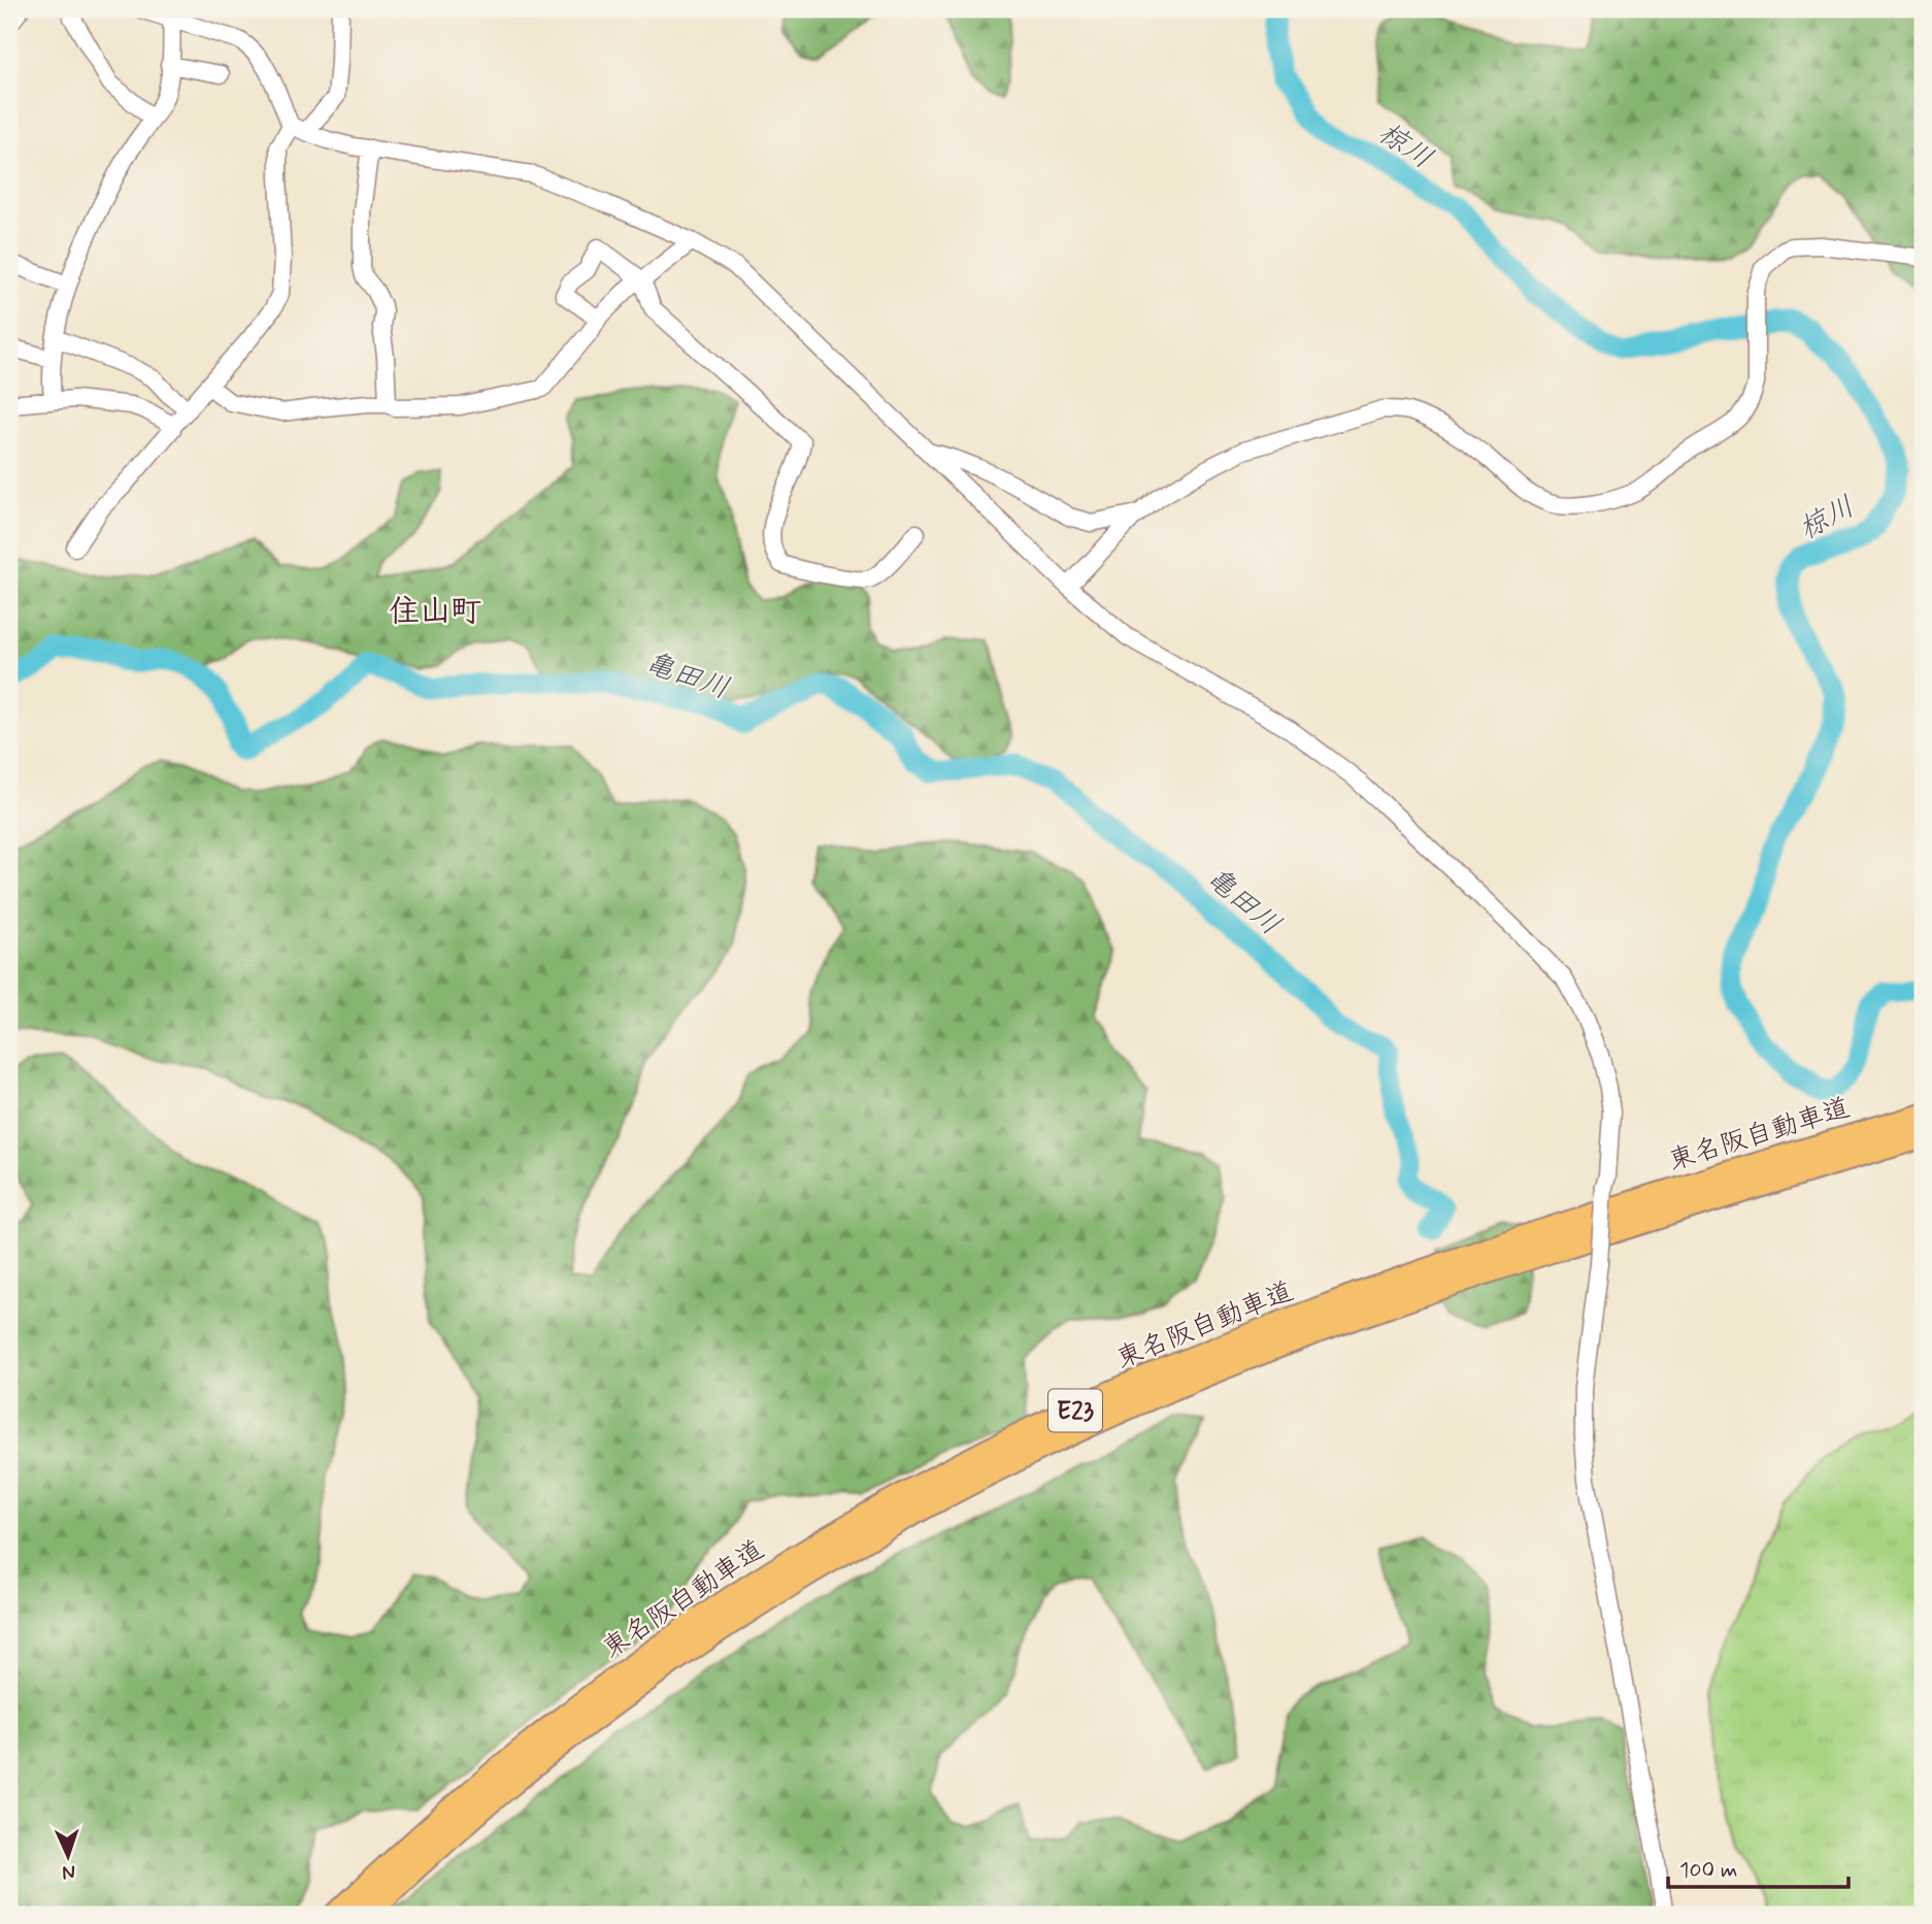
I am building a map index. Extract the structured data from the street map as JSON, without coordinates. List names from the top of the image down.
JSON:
{
  "streets": {
    "highway": ["東名阪自動車道", "E23"]
  },
  "districts": ["住山町"],
  "water": ["椋川", "亀田川"],
  "scale_bar": "100 m",
  "north": "bottom"
}
